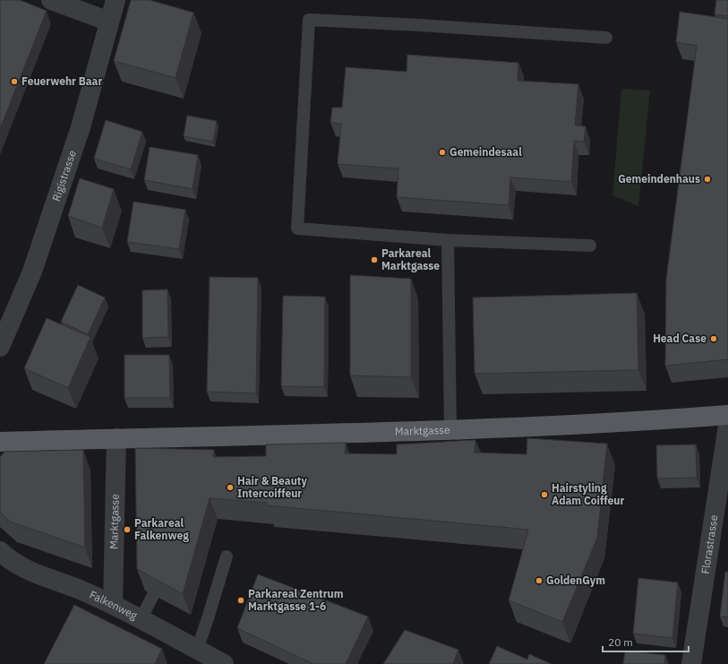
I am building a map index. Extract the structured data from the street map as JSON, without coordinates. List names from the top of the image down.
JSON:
{
  "streets": {
    "main road": ["Marktgasse"],
    "street": ["Rigistrasse", "Florastrasse", "Falkenweg"]
  },
  "crossings": [
    ["Marktgasse", "Falkenweg"]
  ],
  "places": [
    "Feuerwehr Baar",
    "Gemeindesaal",
    "Gemeindenhaus",
    "Parkareal Marktgasse",
    "Head Case",
    "Hair & Beauty Intercoiffeur",
    "Hairstyling Adam Coiffeur",
    "Parkareal Falkenweg",
    "GoldenGym",
    "Parkareal Zentrum Marktgasse 1-6"
  ],
  "scale_bar": "20 m"
}
